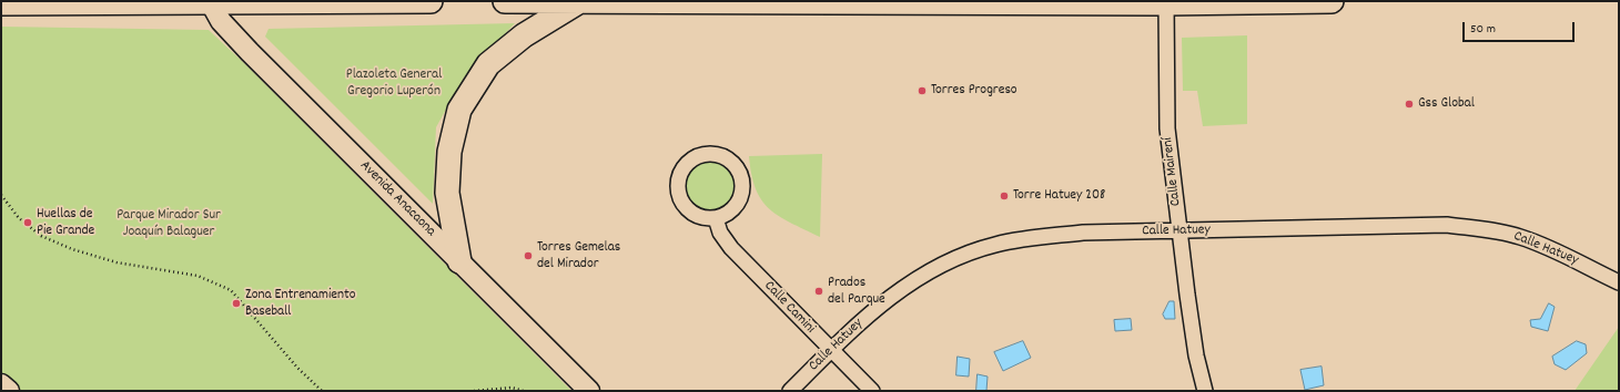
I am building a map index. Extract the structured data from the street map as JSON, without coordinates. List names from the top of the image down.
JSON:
{
  "streets": {
    "main road": ["Avenida Anacaona"],
    "street": ["Calle Mairení", "Calle Hatuey", "Calle Camini"]
  },
  "crossings": [
    ["Calle Mairení", "Calle Hatuey"],
    ["Calle Hatuey", "Calle Camini"]
  ],
  "parks": ["Plazoleta General Gregorio Luperón", "Parque Mirador Sur Joaquín Balaguer"],
  "places": [
    "Torres Progreso",
    "Gss Global",
    "Torre Hatuey 208",
    "Huellas de Pie Grande",
    "Torres Gemelas del Mirador",
    "Prados del Parque",
    "Zona Entrenamiento Baseball"
  ],
  "scale_bar": "50 m"
}
